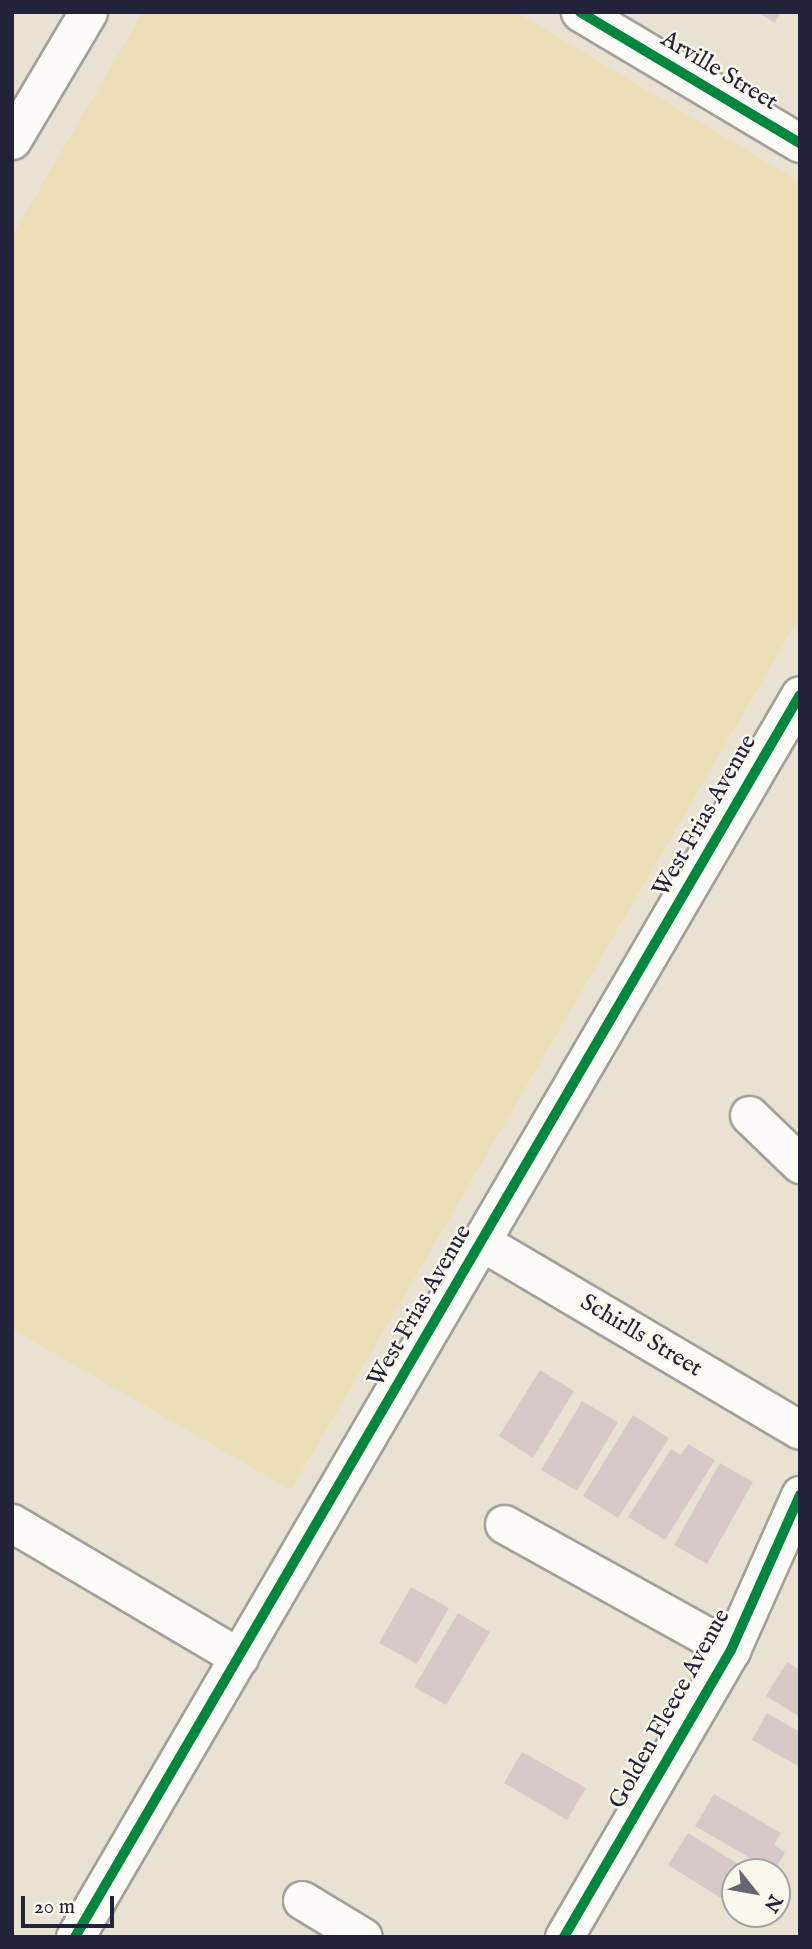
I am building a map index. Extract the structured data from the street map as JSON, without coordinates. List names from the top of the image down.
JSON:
{
  "streets": {
    "street": [
      "Arville Street",
      "West Frias Avenue",
      "Schirlls Street",
      "Golden Fleece Avenue"
    ]
  },
  "crossings": [
    ["West Frias Avenue", "Schirlls Street"]
  ],
  "scale_bar": "20 m",
  "north": "bottom right"
}
